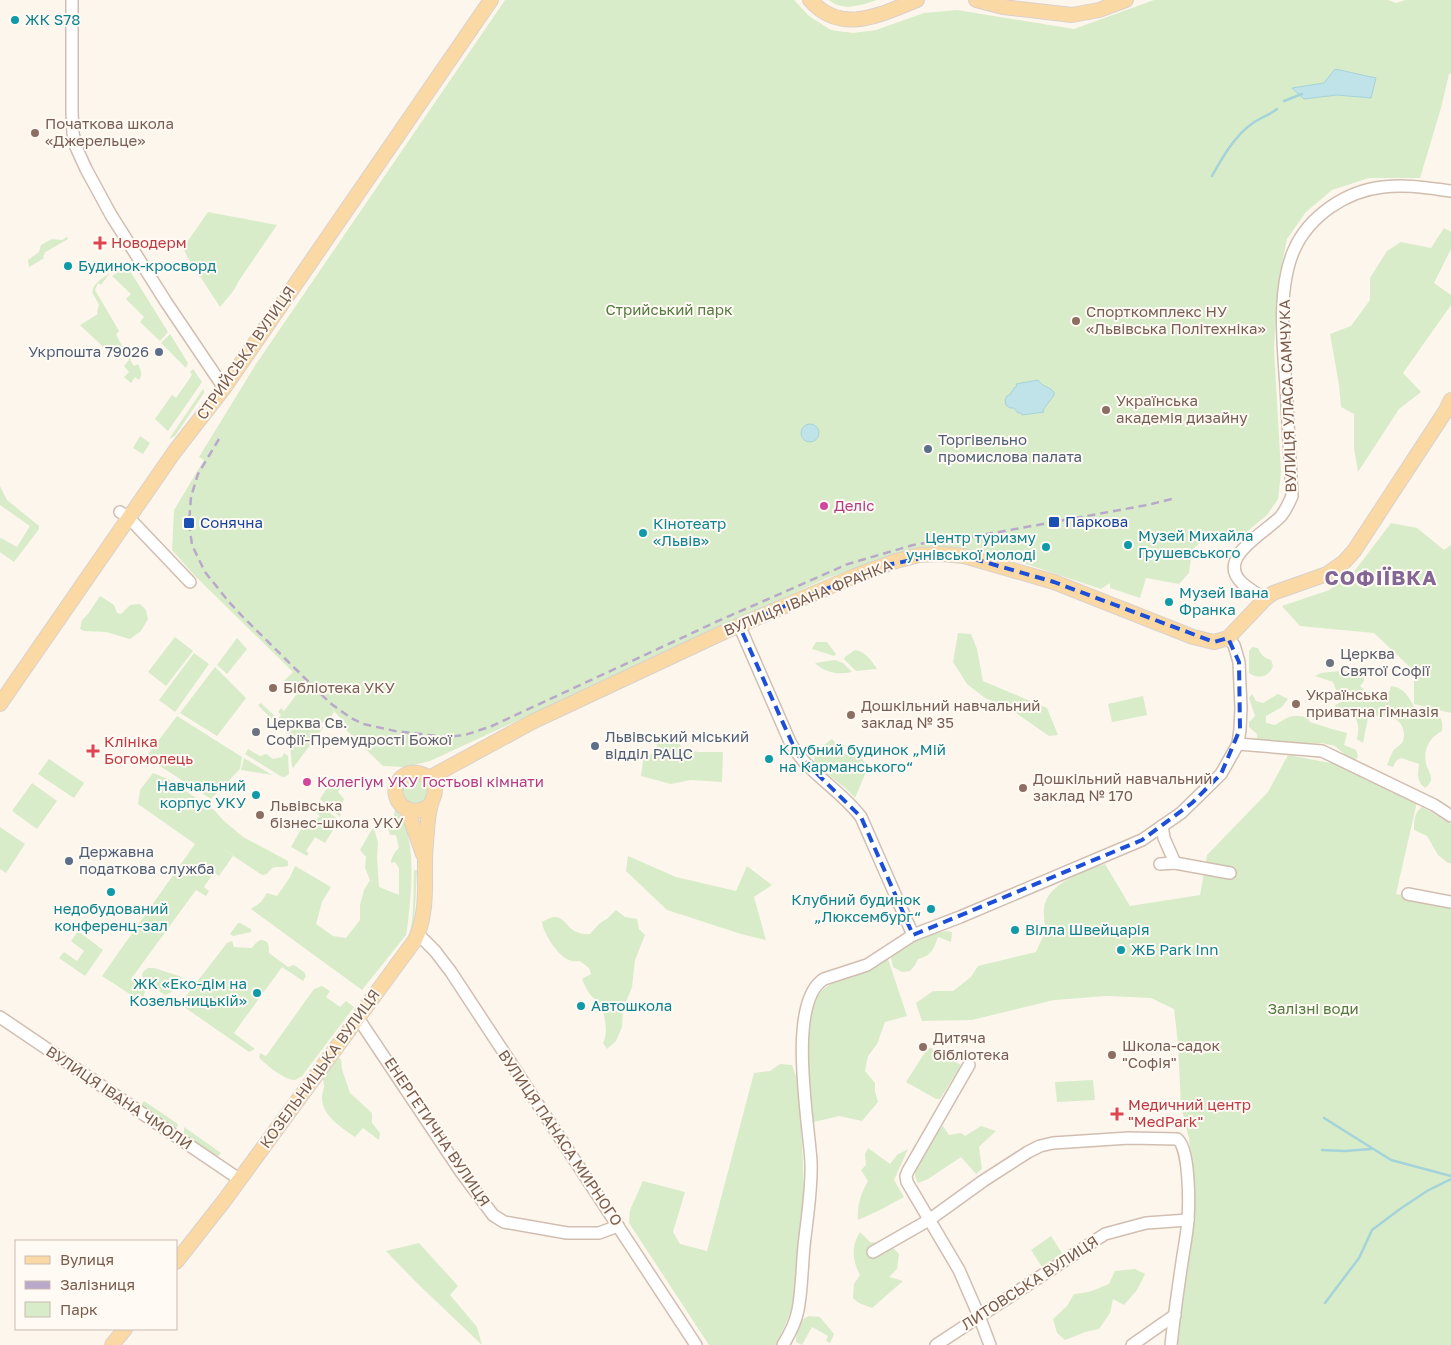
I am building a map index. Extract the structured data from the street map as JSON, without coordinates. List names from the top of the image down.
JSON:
{
  "streets": {
    "main road": ["СТРИЙСЬКА ВУЛИЦЯ", "ВУЛИЦЯ ІВАНА ФРАНКА", "КОЗЕЛЬНИЦЬКА ВУЛИЦЯ"],
    "street": [
      "ВУЛИЦЯ УЛАСА САМЧУКА",
      "ВУЛИЦЯ ІВАНА ЧМОЛИ",
      "ЕНЕРГЕТИЧНА ВУЛИЦЯ",
      "ВУЛИЦЯ ПАНАСА МИРНОГО",
      "ЛИТОВСЬКА ВУЛИЦЯ"
    ]
  },
  "crossings": [
    ["ВУЛИЦЯ ІВАНА ФРАНКА", "КОЗЕЛЬНИЦЬКА ВУЛИЦЯ"],
    ["КОЗЕЛЬНИЦЬКА ВУЛИЦЯ", "ВУЛИЦЯ ІВАНА ЧМОЛИ"],
    ["КОЗЕЛЬНИЦЬКА ВУЛИЦЯ", "ЕНЕРГЕТИЧНА ВУЛИЦЯ"],
    ["КОЗЕЛЬНИЦЬКА ВУЛИЦЯ", "ВУЛИЦЯ ПАНАСА МИРНОГО"],
    ["ЕНЕРГЕТИЧНА ВУЛИЦЯ", "ВУЛИЦЯ ПАНАСА МИРНОГО"]
  ],
  "districts": ["СОФІЇВКА"],
  "parks": ["Стрийський парк", "Залізні води"],
  "places": {
    "other": [
      "ЖК S78",
      "Початкова школа «Джерельце»",
      "Будинок-кросворд",
      "Спорткомплекс НУ «Львівська Політехніка»",
      "Укрпошта 79026",
      "Українська академія дизайну",
      "Торгівельно промислова палата",
      "Деліс",
      "Кінотеатр «Львів»",
      "Музей Михайла Грушевського",
      "Центр туризму учнівської молоді",
      "Музей Івана Франка",
      "Церква Святої Софії",
      "Бібліотека УКУ",
      "Українська приватна гімназія",
      "Дошкільний навчальний заклад № 35",
      "Церква Св. Софії-Премудрості Божої",
      "Львівський міський відділ РАЦС",
      "Клубний будинок „Мій на Карманського“",
      "Колегіум УКУ Гостьові кімнати",
      "Дошкільний навчальний заклад № 170",
      "Навчальний корпус УКУ",
      "Львівська бізнес-школа УКУ",
      "Державна податкова служба",
      "недобудований конференц-зал",
      "Клубний будинок „Люксембург“",
      "Вілла Швейцарія",
      "ЖБ Park Inn",
      "ЖК «Еко-дім на Козельницькій»",
      "Автошкола",
      "Дитяча бібліотека",
      "Школа-садок \"Софія\""
    ],
    "health": ["Новодерм", "Клініка Богомолець", "Медичний центр \"MedPark\""],
    "transit": ["Паркова", "Сонячна"]
  },
  "legend": ["Вулиця", "Залізниця", "Парк"]
}
